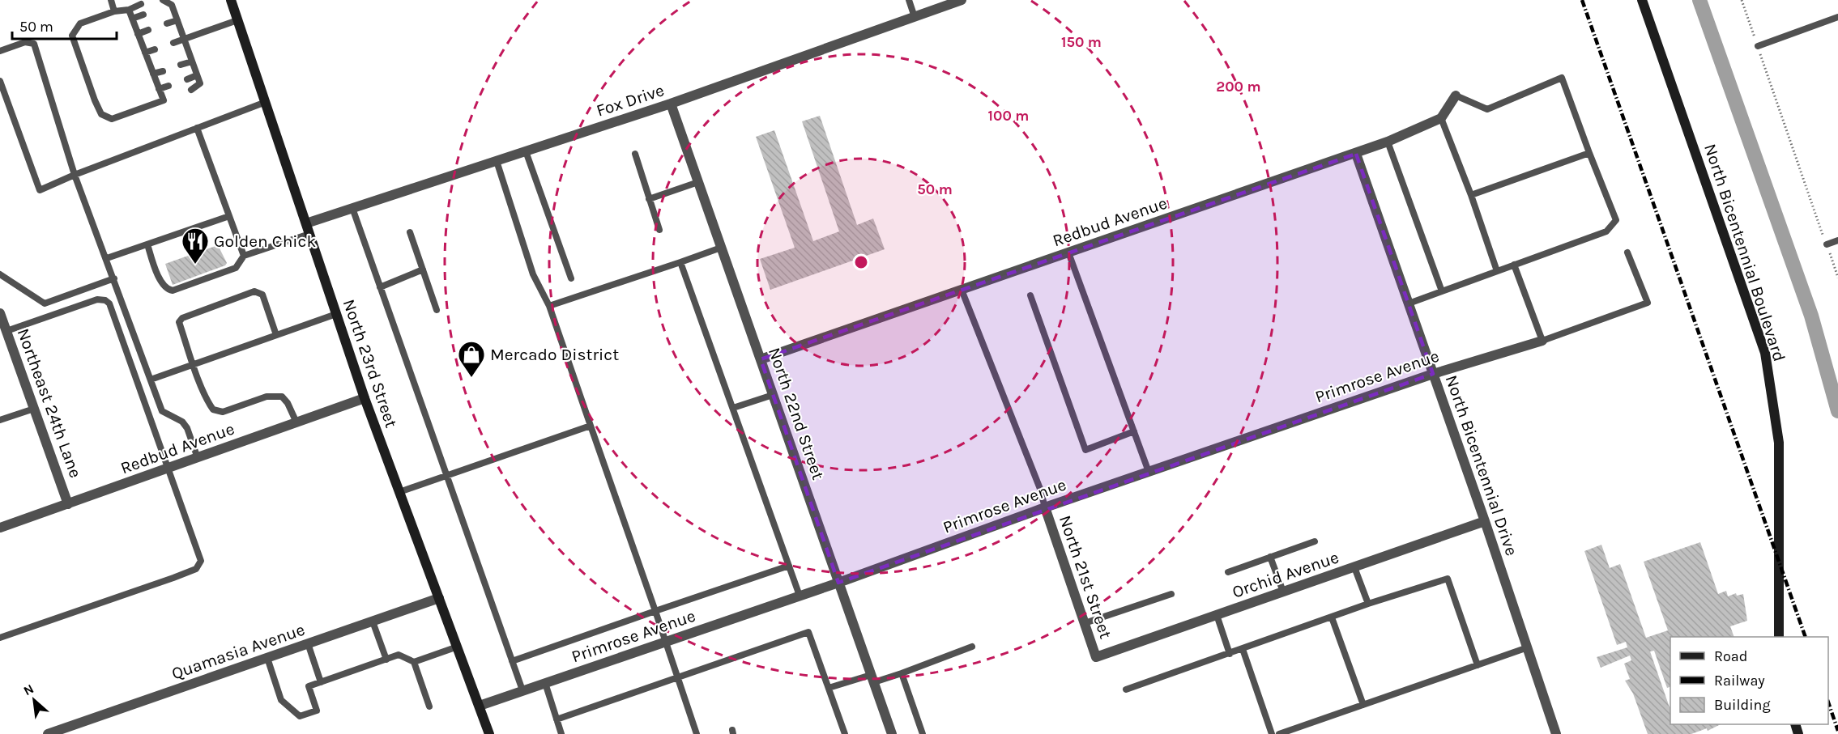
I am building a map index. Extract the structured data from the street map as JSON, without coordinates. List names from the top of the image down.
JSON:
{
  "streets": {
    "main road": ["North Bicentennial Boulevard", "North 23rd Street"],
    "street": [
      "Fox Drive",
      "Redbud Avenue",
      "Primrose Avenue",
      "Northeast 24th Lane",
      "North 22nd Street",
      "North Bicentennial Drive",
      "Orchid Avenue",
      "North 21st Street",
      "Quamasia Avenue"
    ]
  },
  "crossings": [
    ["Fox Drive", "North 23rd Street"],
    ["Fox Drive", "North 22nd Street"],
    ["Redbud Avenue", "North 23rd Street"],
    ["Redbud Avenue", "Northeast 24th Lane"],
    ["Redbud Avenue", "North 22nd Street"],
    ["Redbud Avenue", "North Bicentennial Drive"],
    ["North 23rd Street", "Primrose Avenue"],
    ["North 23rd Street", "Quamasia Avenue"],
    ["Primrose Avenue", "North 22nd Street"],
    ["Primrose Avenue", "North Bicentennial Drive"],
    ["Primrose Avenue", "North 21st Street"],
    ["North Bicentennial Drive", "Orchid Avenue"],
    ["Orchid Avenue", "North 21st Street"]
  ],
  "places": {
    "restaurant": ["Golden Chick"],
    "shop": ["Mercado District"]
  },
  "legend": ["Road", "Railway", "Building"],
  "scale_bar": "50 m",
  "north": "top left",
  "rings": [
    "150 m",
    "200 m",
    "100 m",
    "50 m"
  ]
}
